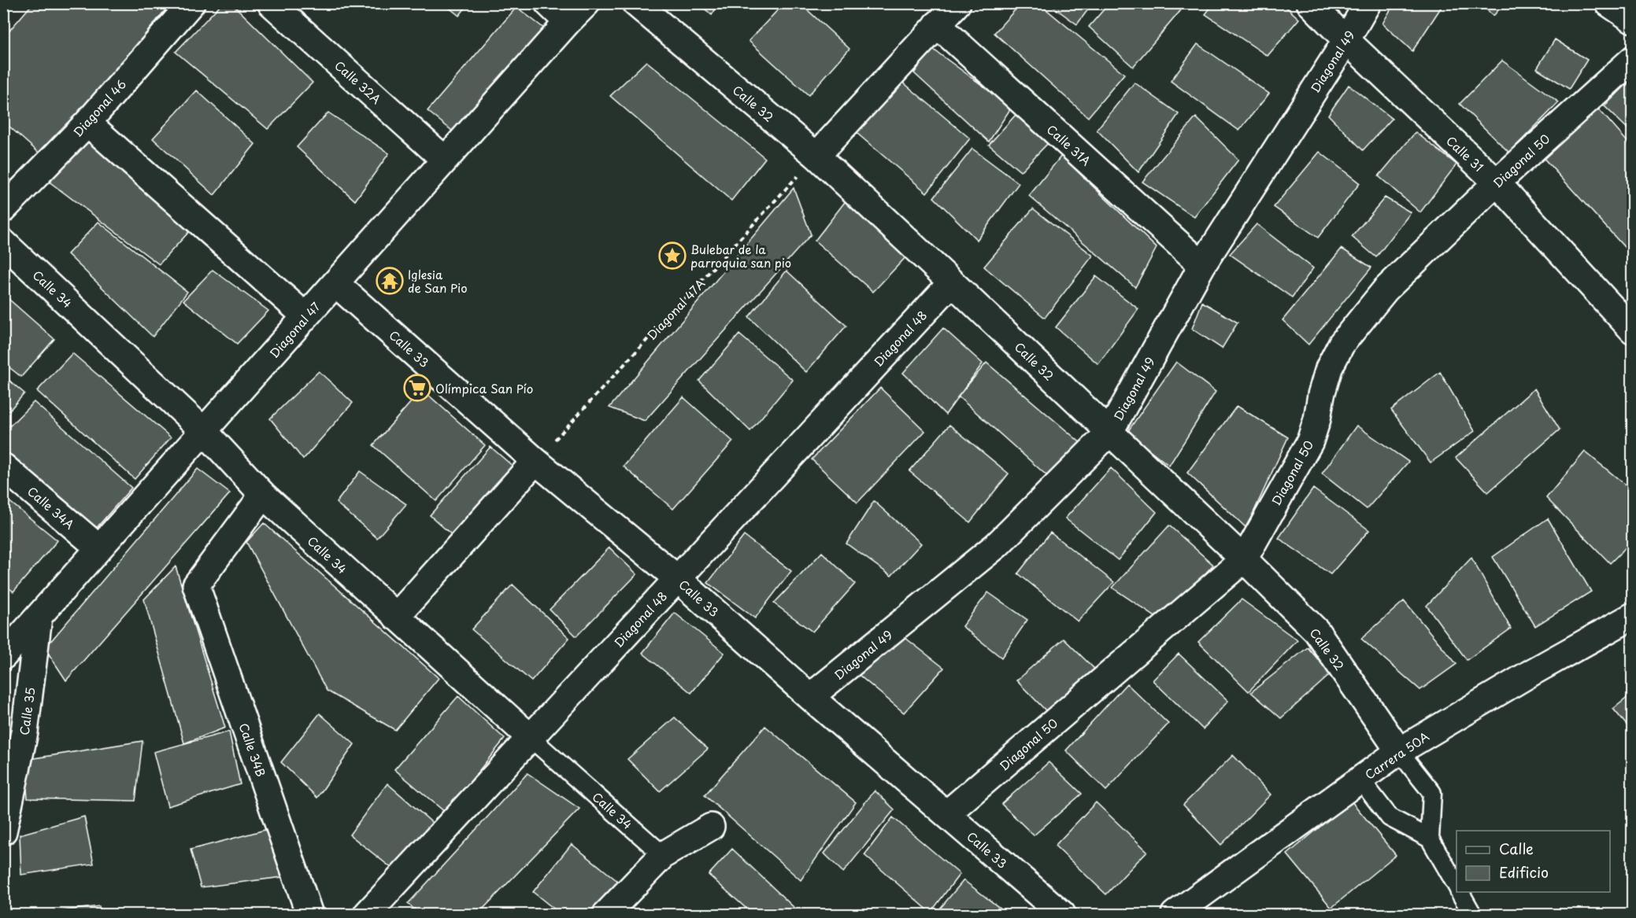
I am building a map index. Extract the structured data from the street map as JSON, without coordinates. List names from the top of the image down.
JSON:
{
  "streets": {
    "street": [
      "Diagonal 49",
      "Calle 32A",
      "Calle 32",
      "Diagonal 46",
      "Calle 31A",
      "Calle 31",
      "Diagonal 50",
      "Calle 34",
      "Diagonal 47",
      "Diagonal 48",
      "Calle 33",
      "Calle 34A",
      "Calle 35",
      "Calle 34B",
      "Carrera 50A"
    ],
    "path": ["Diagonal 47A"]
  },
  "crossings": [
    ["Diagonal 49", "Calle 32"],
    ["Diagonal 49", "Calle 31A"],
    ["Diagonal 49", "Calle 31"],
    ["Diagonal 49", "Calle 33"],
    ["Calle 32A", "Diagonal 47"],
    ["Calle 32", "Diagonal 50"],
    ["Calle 32", "Diagonal 47A"],
    ["Calle 32", "Diagonal 48"],
    ["Calle 32", "Carrera 50A"],
    ["Calle 31", "Diagonal 50"],
    ["Diagonal 50", "Calle 33"],
    ["Calle 34", "Diagonal 47"],
    ["Calle 34", "Diagonal 48"],
    ["Calle 34", "Calle 34B"],
    ["Diagonal 47A", "Calle 33"],
    ["Diagonal 47", "Calle 33"],
    ["Diagonal 47", "Calle 34A"],
    ["Diagonal 47", "Calle 35"],
    ["Diagonal 48", "Calle 33"]
  ],
  "places": {
    "place": ["Bulebar de la parroquia san pio"],
    "temple": ["Iglesia de San Pio"],
    "supermarket": ["Olímpica San Pío"]
  },
  "legend": ["Calle", "Edificio"]
}
